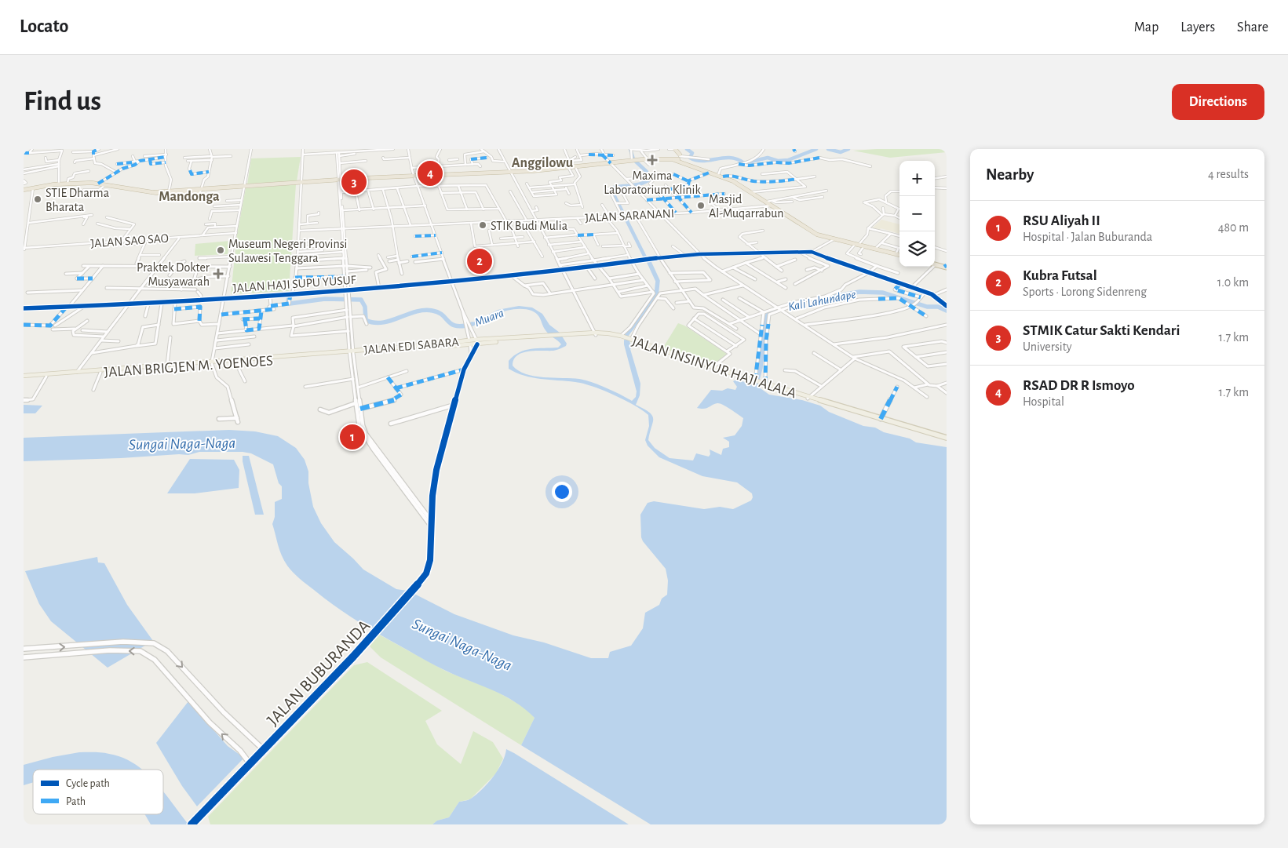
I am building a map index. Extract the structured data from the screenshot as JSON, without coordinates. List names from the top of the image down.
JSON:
{
  "streets": {
    "main road": ["JALAN EDI SABARA", "JALAN BRIGJEN M. YOENOES", "JALAN INSINYUR HAJI ALALA"],
    "street": [
      "JALAN SARANANI",
      "JALAN SAO SAO",
      "JALAN HAJI SUPU YUSUF",
      "JALAN BUBURANDA"
    ]
  },
  "crossings": [
    ["JALAN EDI SABARA", "JALAN BRIGJEN M. YOENOES"],
    ["JALAN EDI SABARA", "JALAN INSINYUR HAJI ALALA"],
    ["JALAN INSINYUR HAJI ALALA", "JALAN BUBURANDA"]
  ],
  "districts": ["Anggilowu", "Mandonga"],
  "water": ["Kali Lahundape", "Muara", "Sungai Naga-Naga"],
  "places": {
    "health": ["Maxima Laboratorium Klinik", "Praktek Dokter Musyawarah"],
    "other": [
      "STIE Dharma Bharata",
      "Masjid Al-Muqarrabun",
      "STIK Budi Mulia",
      "Museum Negeri Provinsi Sulawesi Tenggara"
    ]
  },
  "legend": ["Cycle path", "Path"],
  "page": {
    "header": "Locato",
    "nav": ["Map", "Layers", "Share"],
    "buttons": "Directions",
    "title": "Find us",
    "heading": ["Nearby", "4 results"],
    "pins": [
      "4",
      "3",
      "2",
      "1"
    ],
    "map_buttons": ["+", "−"],
    "list": [
      {
        "mark": "1",
        "name": "RSU Aliyah II",
        "note": "Hospital · Jalan Buburanda",
        "value": "480 m"
      },
      {
        "mark": "2",
        "name": "Kubra Futsal",
        "note": "Sports · Lorong Sidenreng",
        "value": "1.0 km"
      },
      {
        "mark": "3",
        "name": "STMIK Catur Sakti Kendari",
        "note": "University",
        "value": "1.7 km"
      },
      {
        "mark": "4",
        "name": "RSAD DR R Ismoyo",
        "note": "Hospital",
        "value": "1.7 km"
      }
    ]
  }
}
